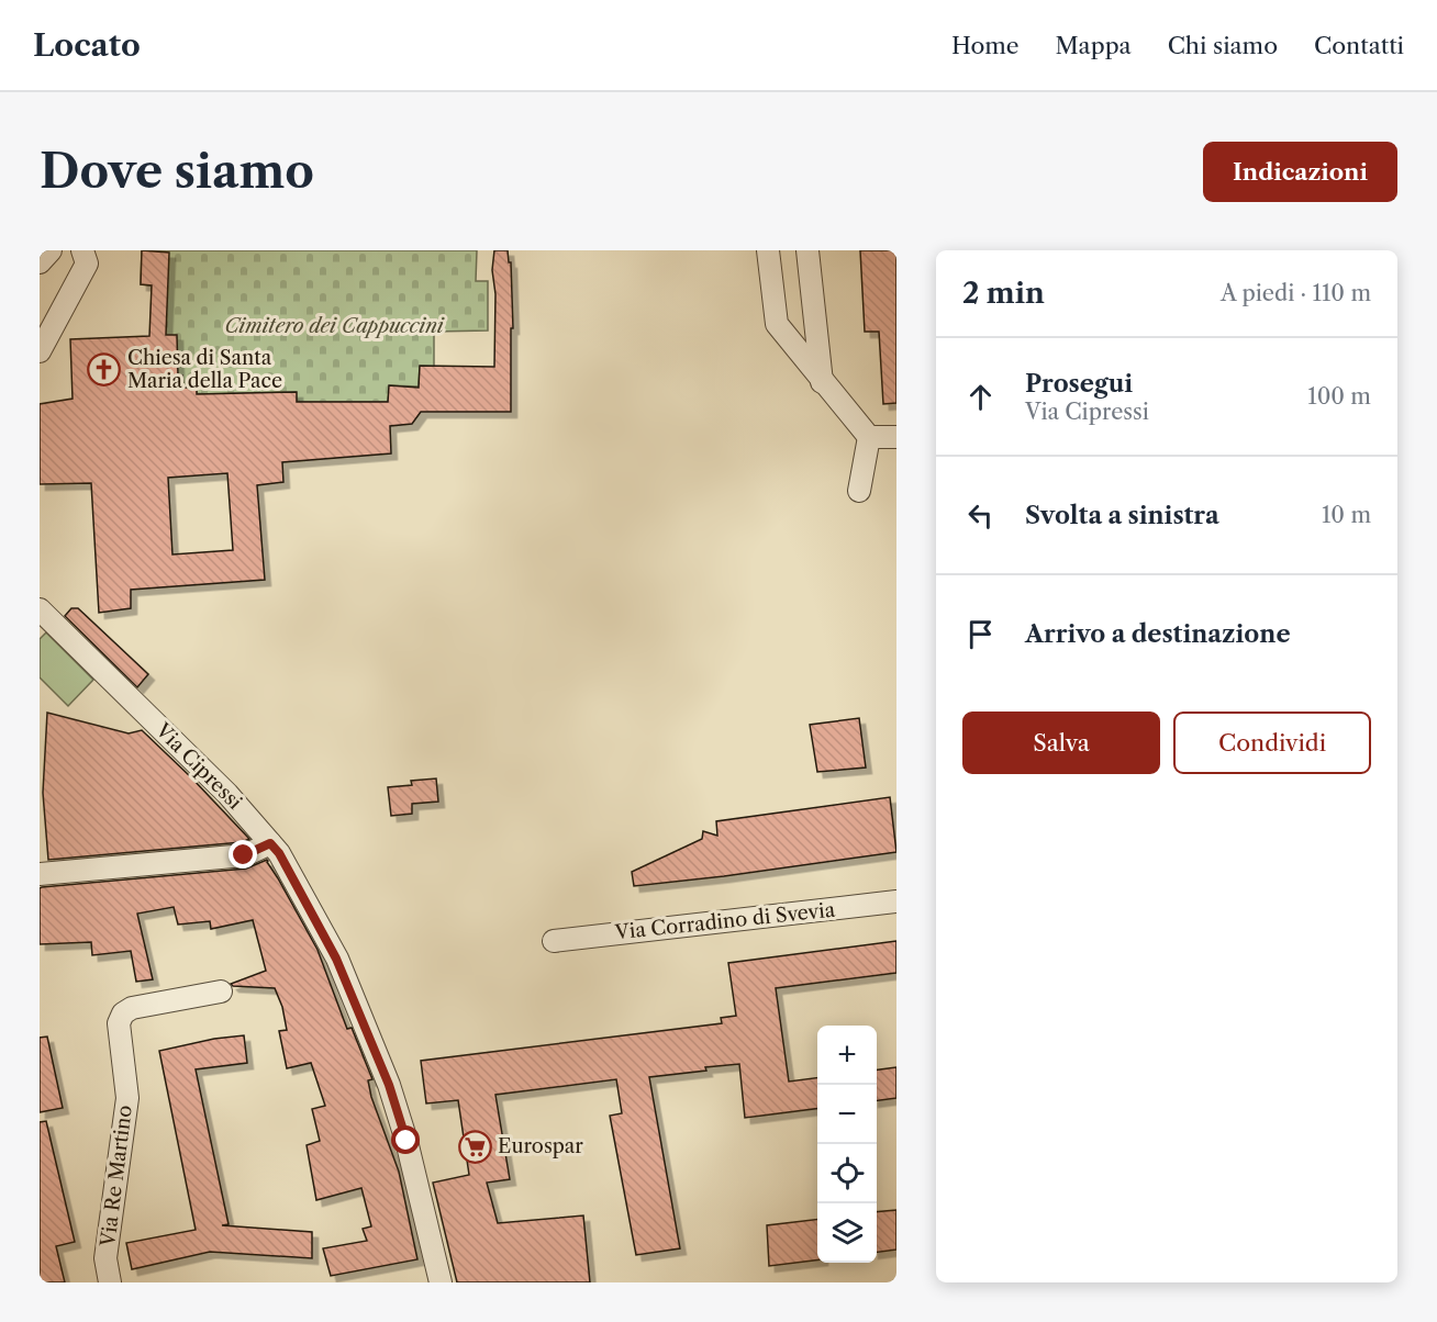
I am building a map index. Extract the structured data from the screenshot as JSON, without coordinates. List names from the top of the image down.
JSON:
{
  "streets": {
    "street": ["Via Cipressi", "Via Corradino di Svevia", "Via Re Martino"]
  },
  "parks": ["Cimitero dei Cappuccini"],
  "places": {
    "church": ["Chiesa di Santa Maria della Pace"],
    "supermarket": ["Eurospar"]
  },
  "page": {
    "header": "Locato",
    "nav": [
      "Home",
      "Mappa",
      "Chi siamo",
      "Contatti"
    ],
    "buttons": [
      "Indicazioni",
      ["Salva", "Condividi"]
    ],
    "title": "Dove siamo",
    "heading": ["2 min", "A piedi · 110 m"],
    "list": [
      ["Prosegui", "Via Cipressi", "100 m"],
      ["Svolta a sinistra", "10 m"],
      "Arrivo a destinazione"
    ],
    "map_buttons": ["+", "−"]
  }
}
